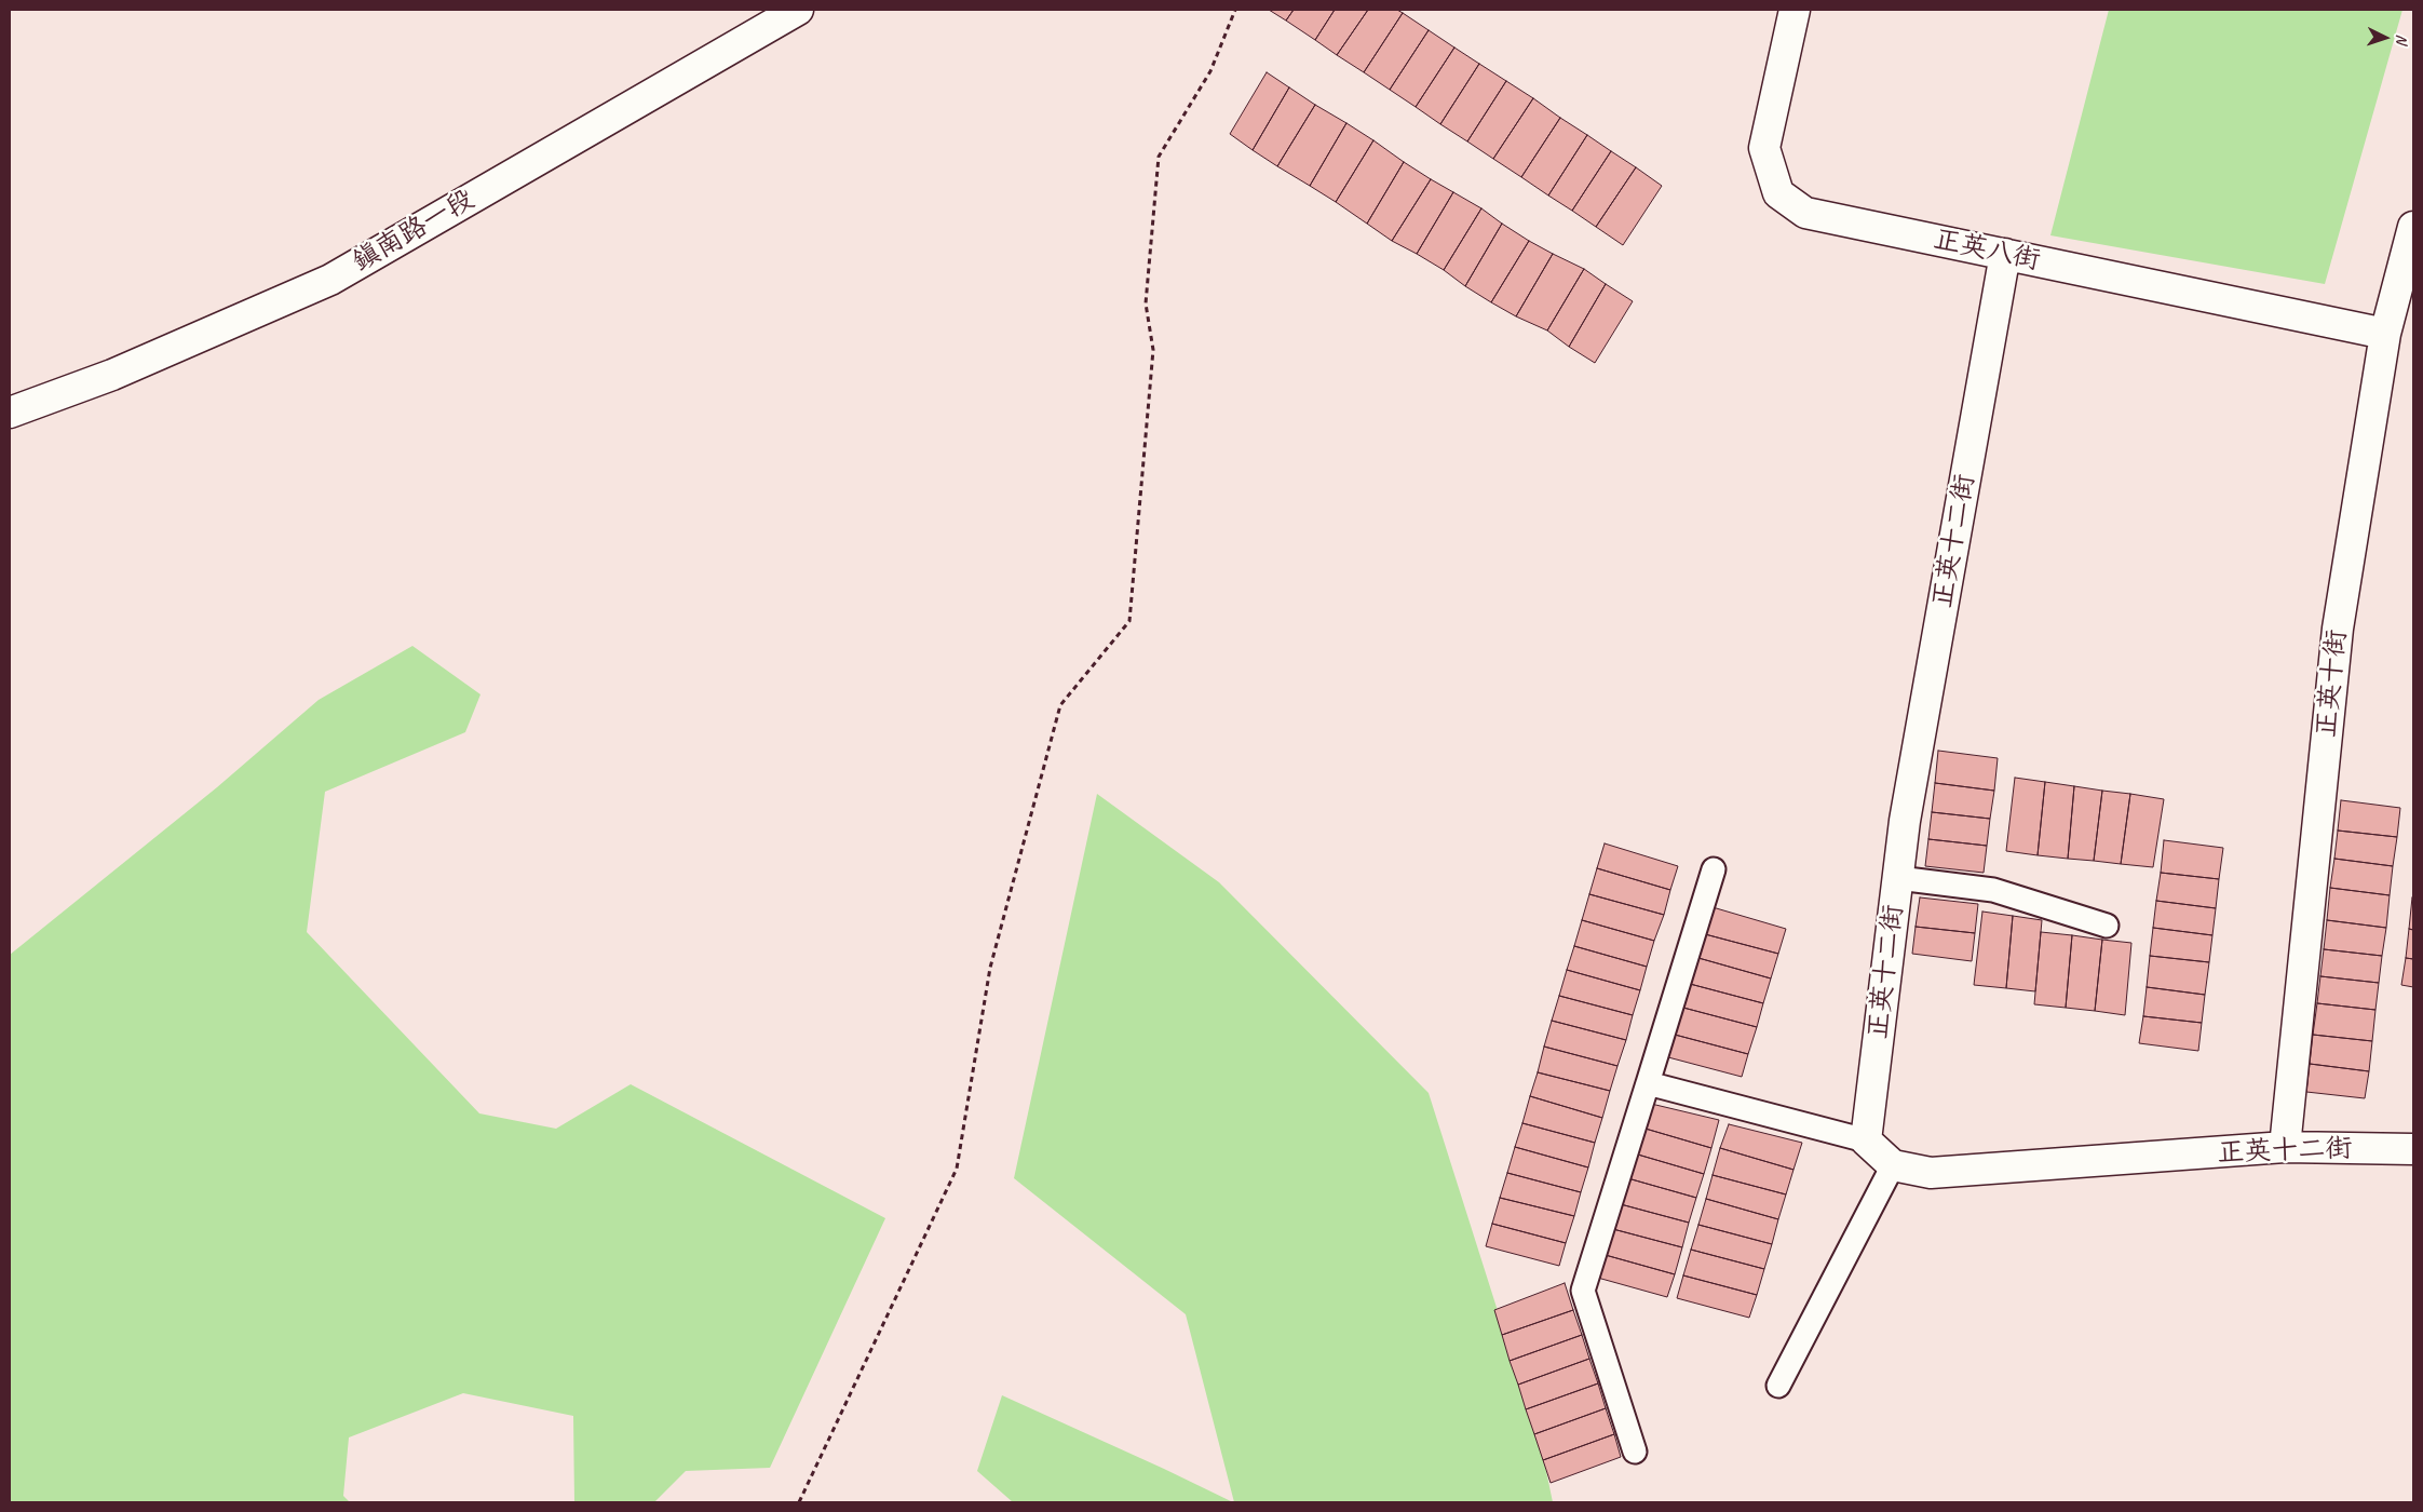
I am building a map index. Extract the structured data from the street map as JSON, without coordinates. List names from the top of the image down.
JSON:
{
  "streets": {
    "street": [
      "鎮南路一段",
      "正英八街",
      "正英十二街",
      "正英十街"
    ]
  },
  "crossings": [
    ["正英八街", "正英十二街"],
    ["正英八街", "正英十街"],
    ["正英十二街", "正英十街"]
  ],
  "north": "right"
}
